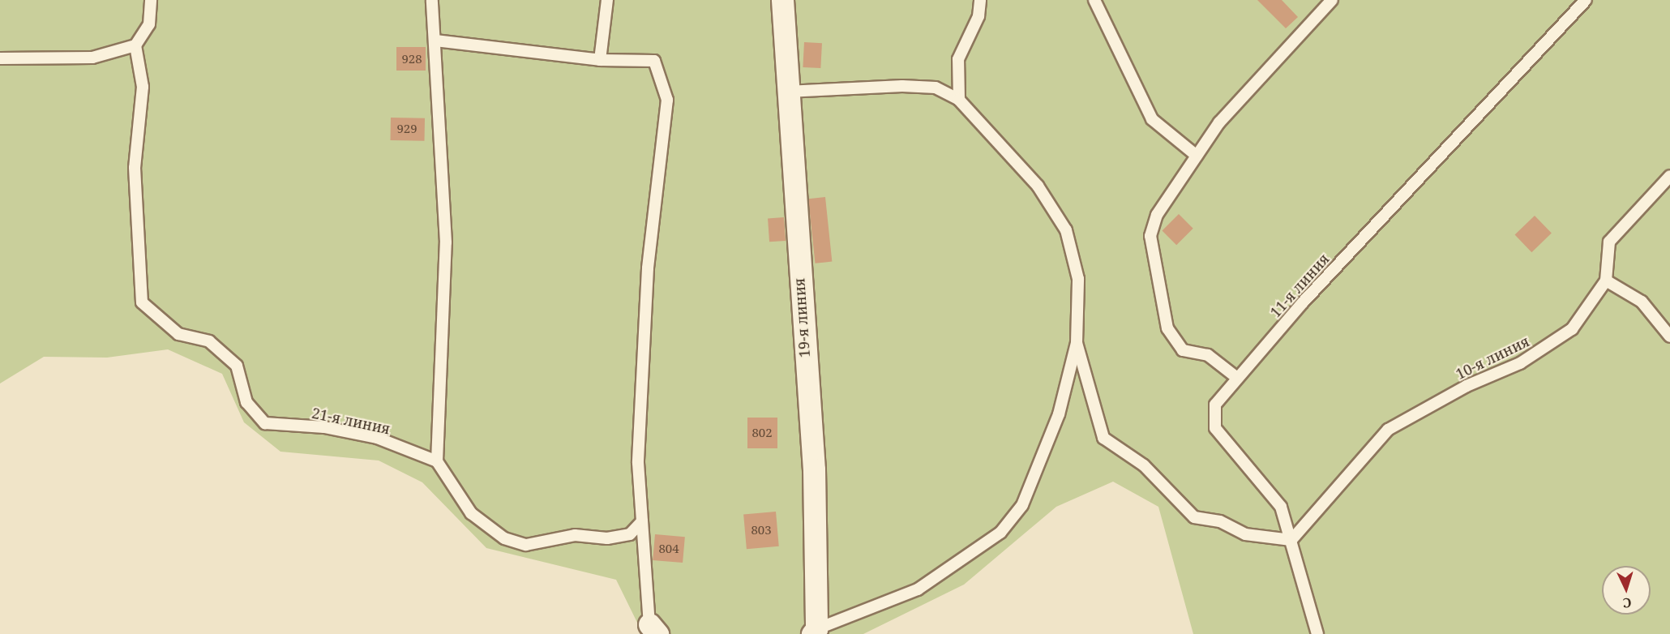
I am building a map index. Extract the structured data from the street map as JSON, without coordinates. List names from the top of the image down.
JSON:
{
  "streets": {
    "street": ["19-я линия"],
    "lane": ["11-я линия", "10-я линия", "21-я линия"]
  },
  "crossings": [
    ["11-я линия", "10-я линия"]
  ],
  "house_numbers": [
    "928",
    "929",
    "802",
    "803",
    "804"
  ],
  "north": "bottom"
}
